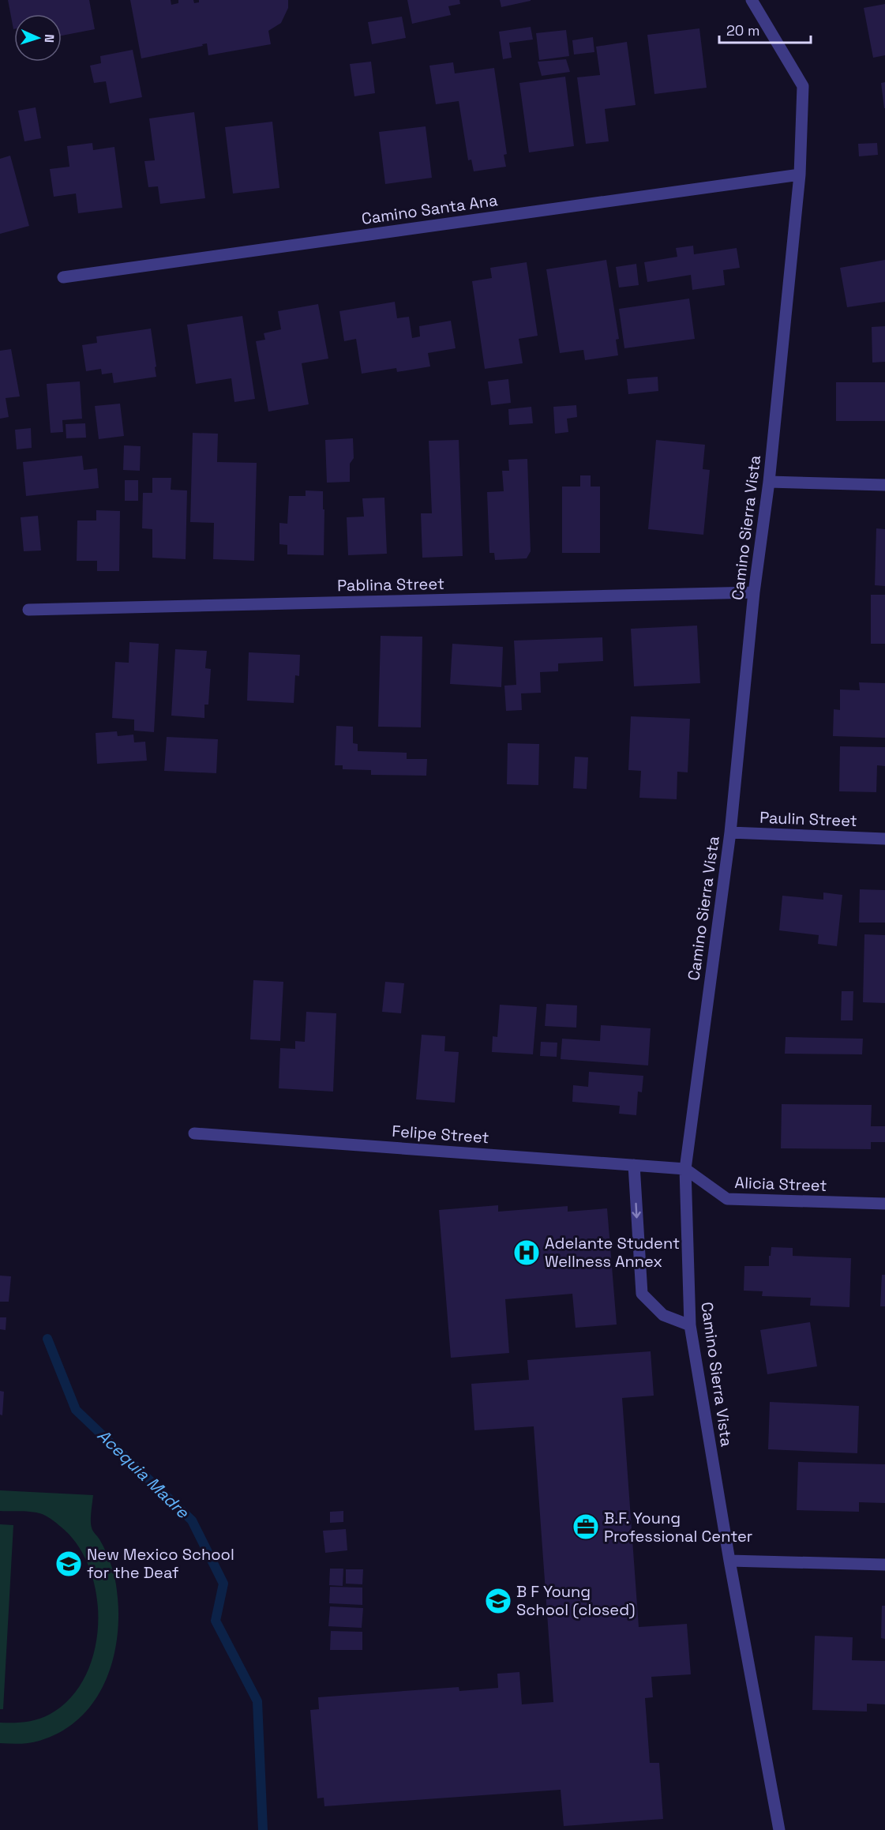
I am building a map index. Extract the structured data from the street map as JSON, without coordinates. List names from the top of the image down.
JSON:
{
  "streets": {
    "street": [
      "Camino Santa Ana",
      "Camino Sierra Vista",
      "Pablina Street",
      "Paulin Street",
      "Felipe Street",
      "Alicia Street"
    ]
  },
  "crossings": [
    ["Camino Santa Ana", "Camino Sierra Vista"],
    ["Camino Sierra Vista", "Pablina Street"],
    ["Camino Sierra Vista", "Paulin Street"],
    ["Camino Sierra Vista", "Felipe Street"],
    ["Camino Sierra Vista", "Alicia Street"],
    ["Felipe Street", "Alicia Street"]
  ],
  "water": ["Acequia Madre"],
  "places": {
    "hospital": ["Adelante Student Wellness Annex"],
    "office": ["B.F. Young Professional Center"],
    "school or university": ["New Mexico School for the Deaf", "B F Young School (closed)"]
  },
  "scale_bar": "20 m",
  "north": "right"
}
